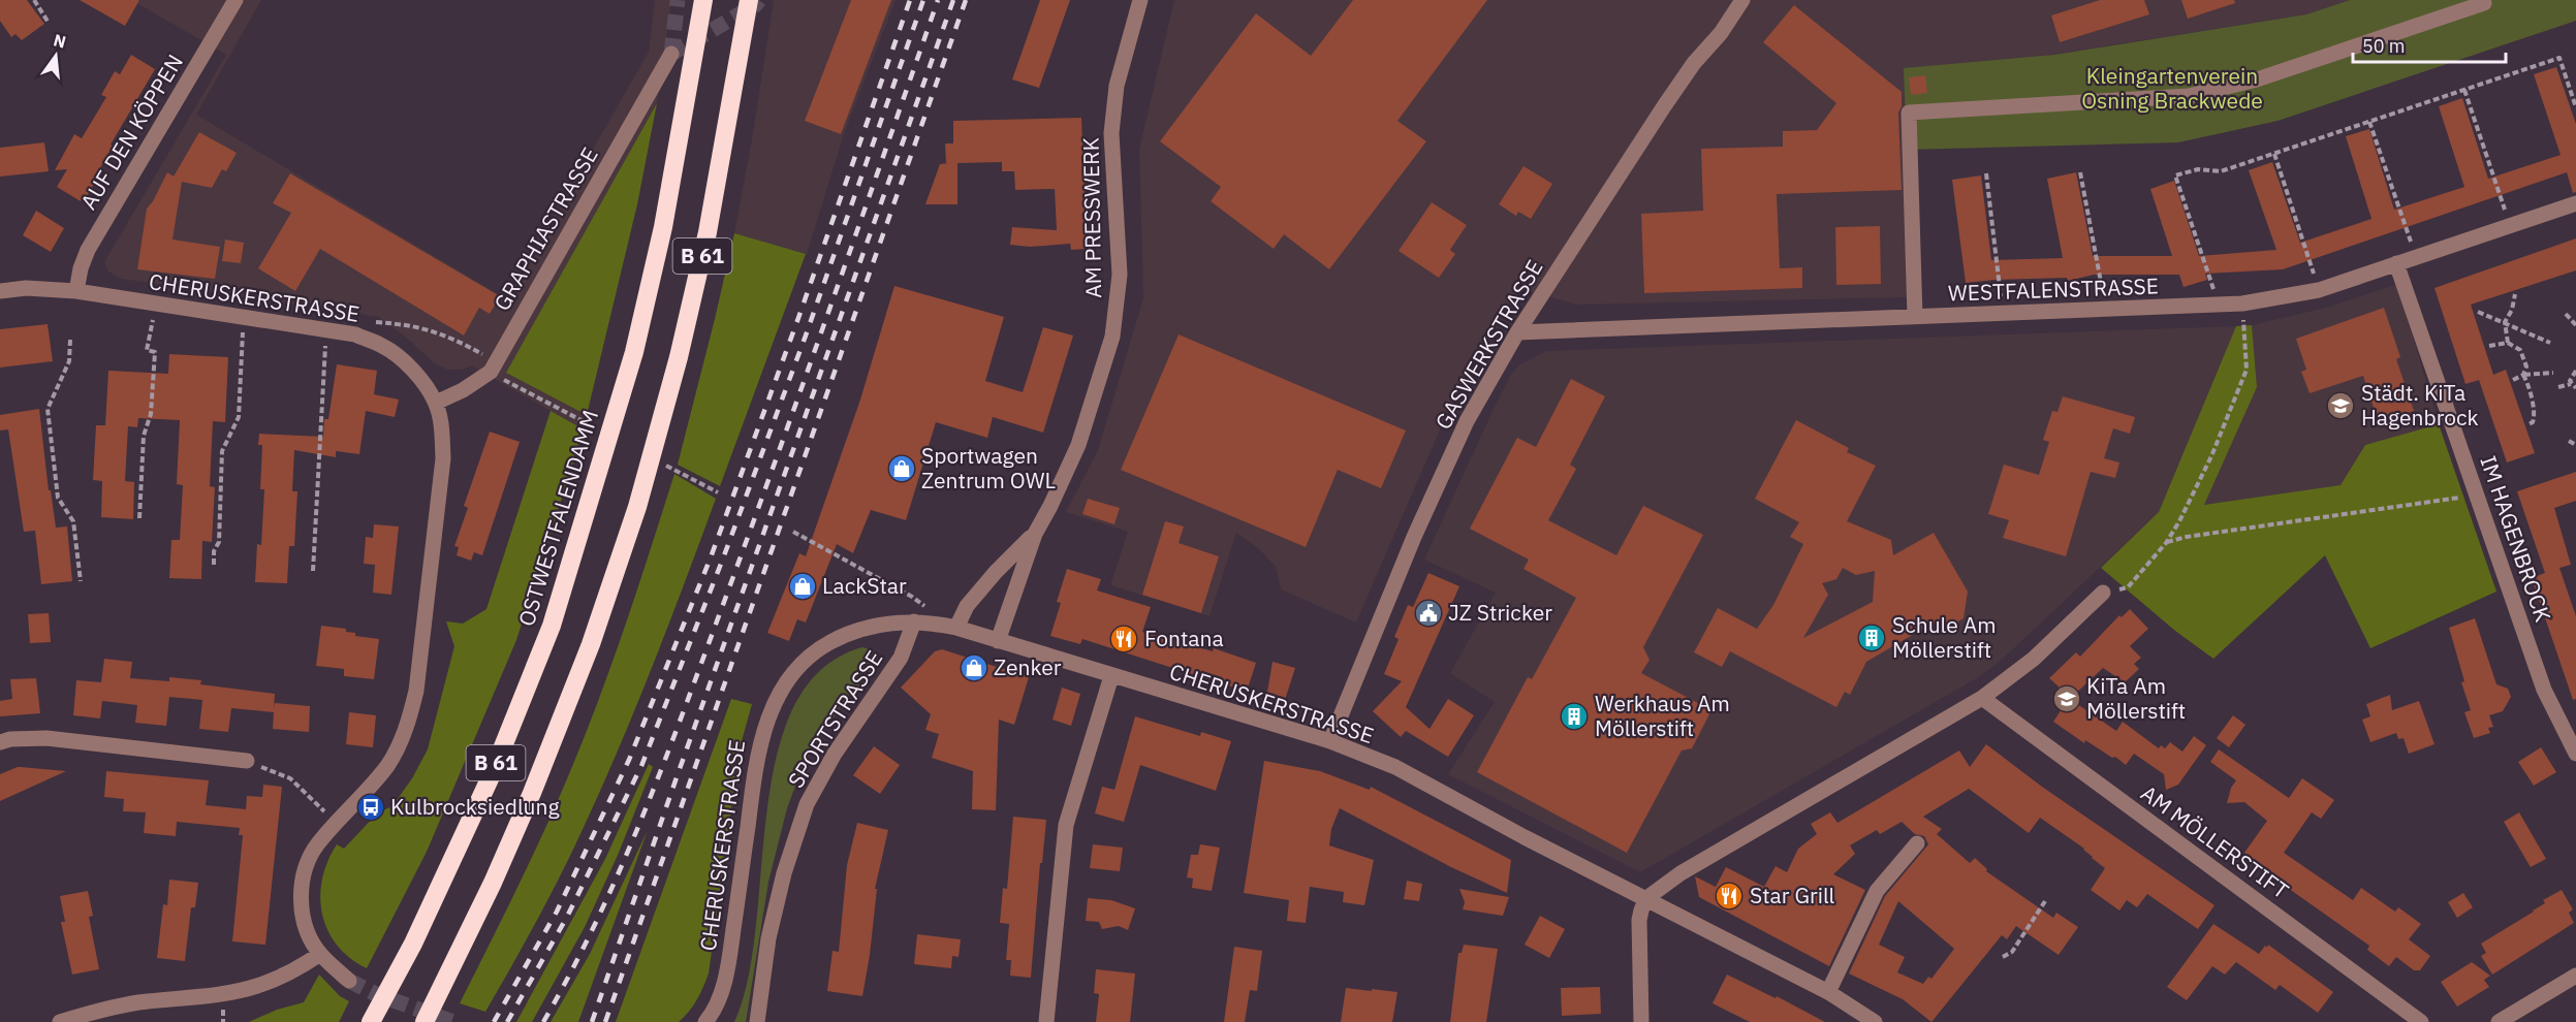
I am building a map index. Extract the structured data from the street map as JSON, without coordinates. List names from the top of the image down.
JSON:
{
  "streets": {
    "highway": ["B 61", "OSTWESTFALENDAMM"],
    "street": [
      "AUF DEN KÖPPEN",
      "AM PRESSWERK",
      "GRAPHIASTRASSE",
      "WESTFALENSTRASSE",
      "CHERUSKERSTRASSE",
      "GASWERKSTRASSE",
      "IM HAGENBROCK",
      "SPORTSTRASSE",
      "AM MÖLLERSTIFT"
    ]
  },
  "crossings": [
    ["AUF DEN KÖPPEN", "CHERUSKERSTRASSE"],
    ["AM PRESSWERK", "CHERUSKERSTRASSE"],
    ["GRAPHIASTRASSE", "CHERUSKERSTRASSE"],
    ["WESTFALENSTRASSE", "GASWERKSTRASSE"],
    ["WESTFALENSTRASSE", "IM HAGENBROCK"],
    ["CHERUSKERSTRASSE", "GASWERKSTRASSE"],
    ["CHERUSKERSTRASSE", "SPORTSTRASSE"]
  ],
  "parks": ["Kleingartenverein Osning Brackwede"],
  "places": {
    "school or university": ["Städt. KiTa Hagenbrock", "KiTa Am Möllerstift"],
    "shop": ["Sportwagen Zentrum OWL", "LackStar", "Zenker"],
    "public building": ["JZ Stricker"],
    "building": ["Schule Am Möllerstift", "Werkhaus Am Möllerstift"],
    "restaurant": ["Fontana", "Star Grill"],
    "bus stop": ["Kulbrocksiedlung"]
  },
  "scale_bar": "50 m",
  "north": "top"
}
